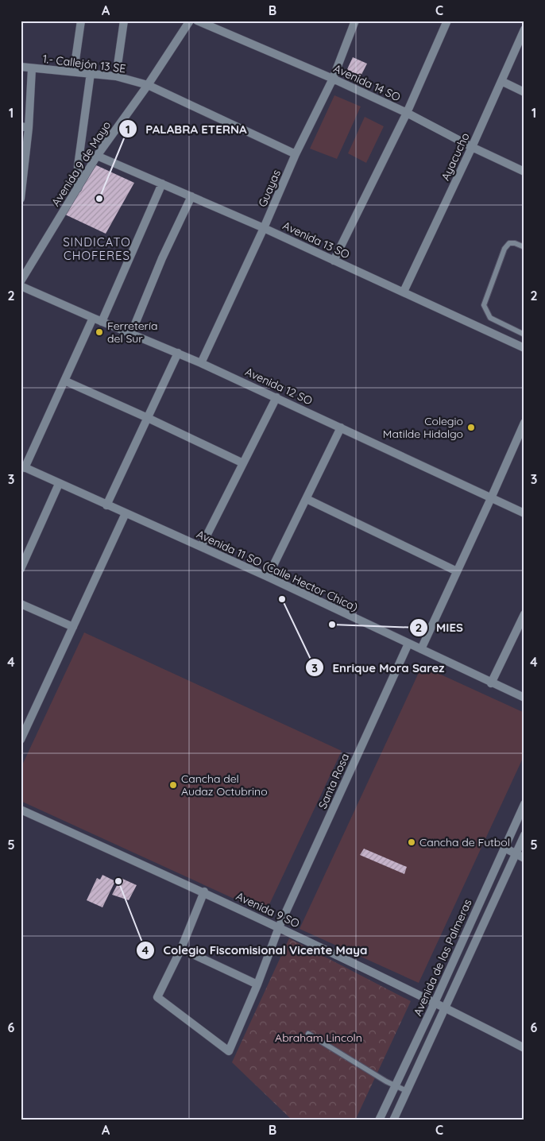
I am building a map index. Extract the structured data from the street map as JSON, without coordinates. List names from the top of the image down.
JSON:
{
  "streets": {
    "street": [
      "1.- Callejón 13 SE",
      "Avenida 14 SO",
      "Ayacucho",
      "Avenida 9 de Mayo",
      "Guayas",
      "Avenida 13 SO",
      "Avenida 12 SO",
      "Avenida 11 SO (Calle Hector Chica)",
      "Santa Rosa",
      "Avenida 9 SO",
      "Avenida de las Palmeras"
    ]
  },
  "crossings": [
    ["1.- Callejón 13 SE", "Avenida 9 de Mayo"],
    ["1.- Callejón 13 SE", "Guayas"],
    ["Avenida 14 SO", "Ayacucho"],
    ["Avenida 14 SO", "Guayas"],
    ["Ayacucho", "Avenida 13 SO"],
    ["Avenida 9 de Mayo", "Avenida 13 SO"],
    ["Guayas", "Avenida 13 SO"],
    ["Guayas", "Avenida 12 SO"],
    ["Avenida 11 SO (Calle Hector Chica)", "Santa Rosa"],
    ["Santa Rosa", "Avenida 9 SO"],
    ["Avenida 9 SO", "Avenida de las Palmeras"]
  ],
  "districts": ["SINDICATO CHOFERES"],
  "parks": ["Abraham Lincoln"],
  "places": [
    "PALABRA ETERNA",
    "Ferretería del Sur",
    "Colegio Matilde Hidalgo",
    "Enrique Mora Sarez",
    "MIES",
    "Cancha del Audaz Octubrino",
    "Cancha de Futbol",
    "Colegio Fiscomisional Vicente Maya"
  ],
  "grid": {
    "columns": ["A", "B", "C"],
    "rows": [
      "1",
      "2",
      "3",
      "4",
      "5",
      "6"
    ]
  }
}
